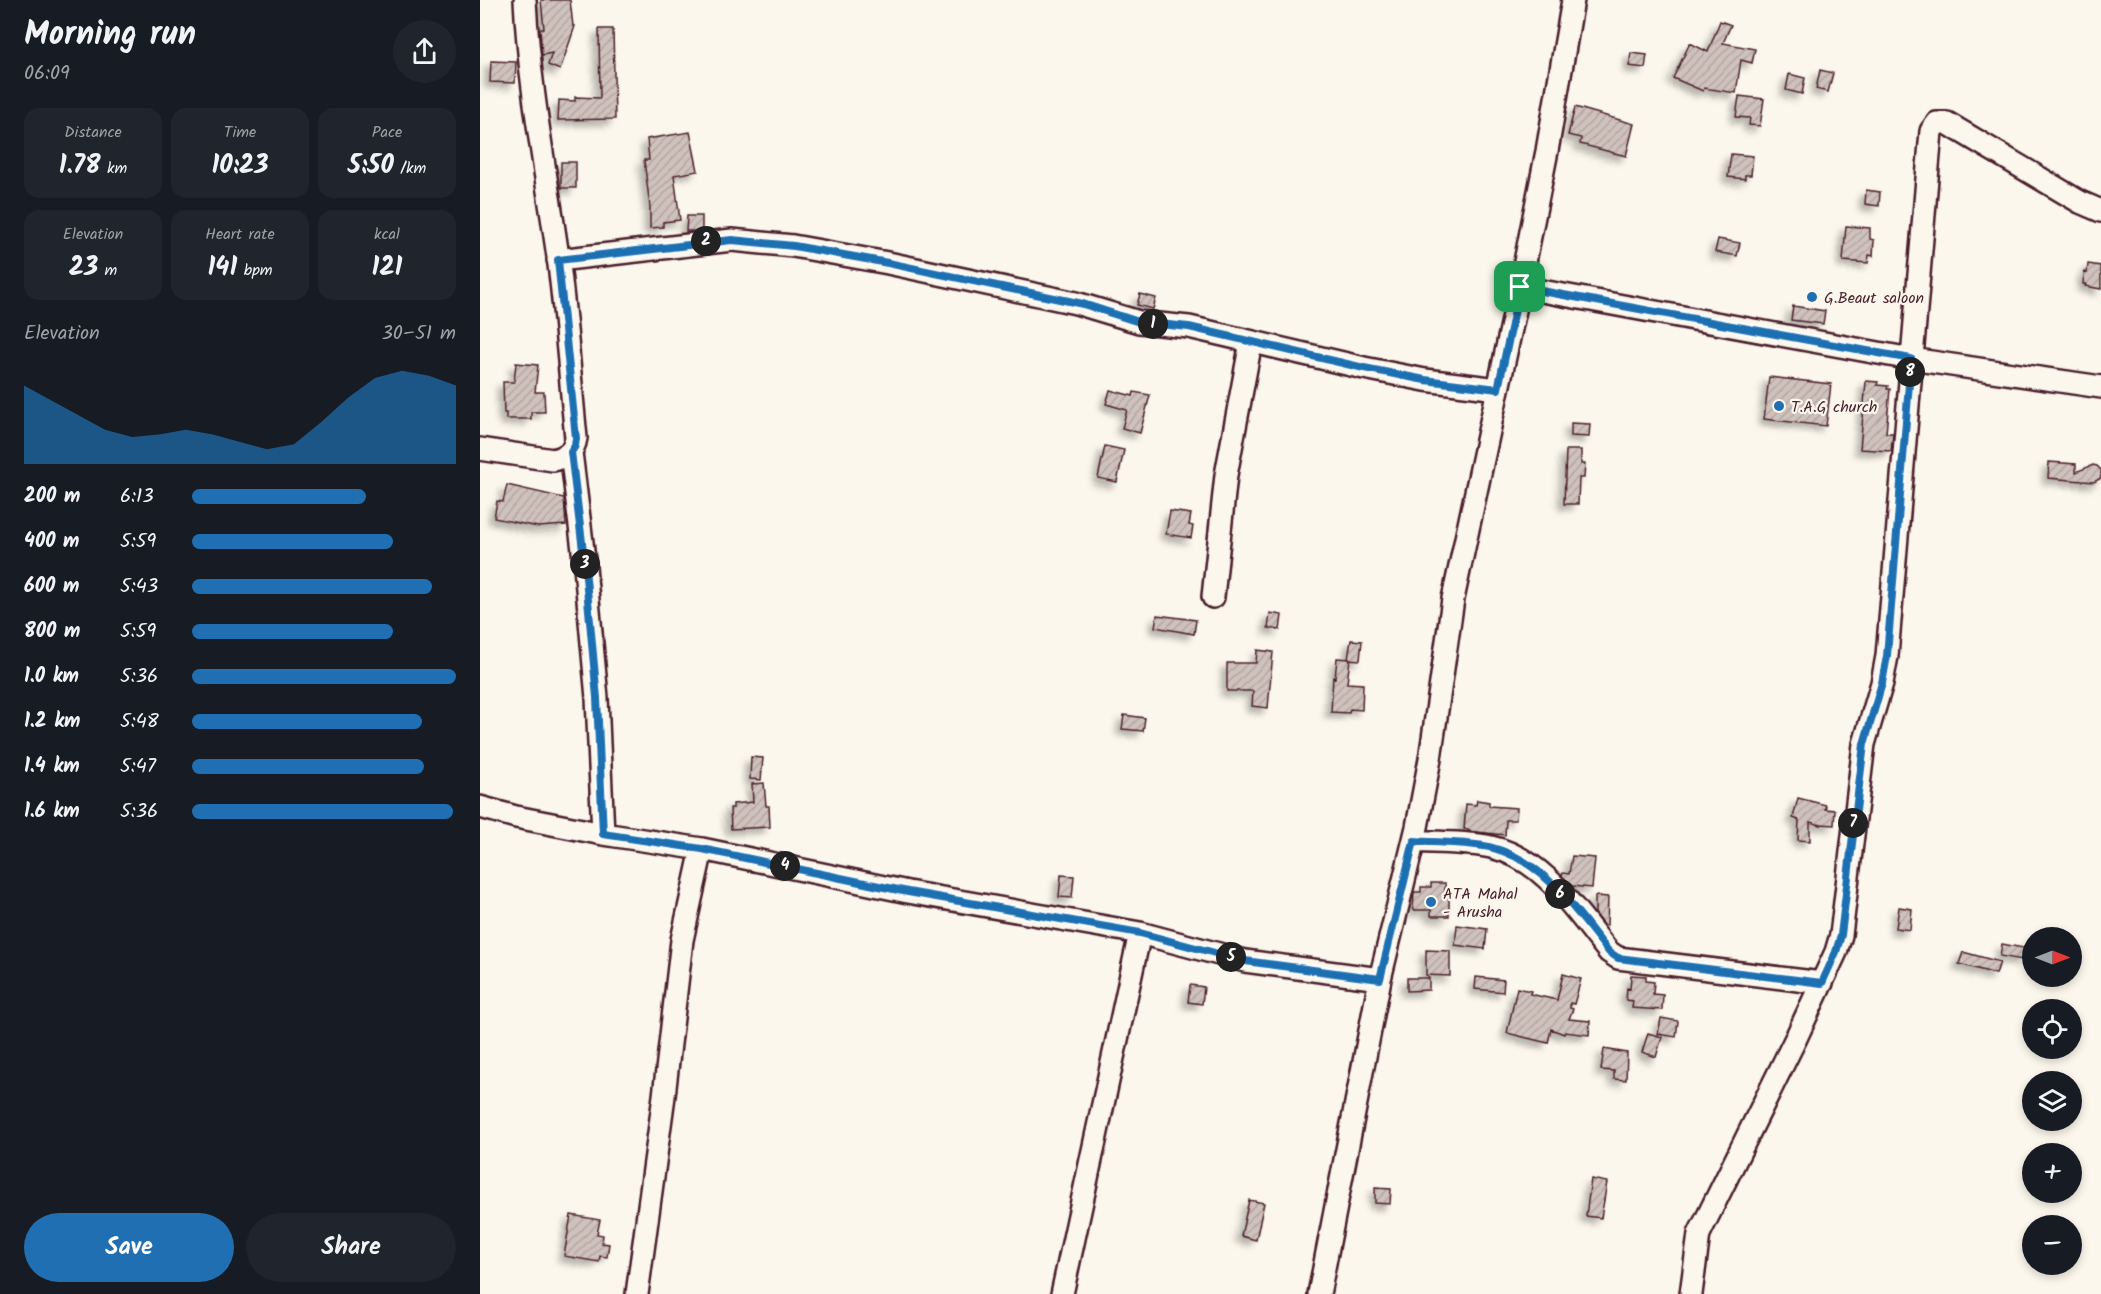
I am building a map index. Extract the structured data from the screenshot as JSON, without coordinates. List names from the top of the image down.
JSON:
{
  "places": ["G.Beaut saloon", "T.A.G church", "ATA Mahal - Arusha"],
  "north": "right",
  "page": {
    "heading": ["Morning run", "06:09"],
    "stats": [
      ["Distance", "1.78 km"],
      ["Time", "10:23"],
      ["Pace", "5:50 /km"],
      ["Elevation", "23 m"],
      ["Heart rate", "141 bpm"],
      ["kcal", "121"]
    ],
    "pins": [
      "2",
      "1",
      "8",
      "3",
      "7",
      "4",
      "6",
      "5"
    ],
    "chart": ["Elevation", "30–51 m"],
    "list": [
      {
        "name": "200 m",
        "note": "6:13"
      },
      {
        "name": "400 m",
        "note": "5:59"
      },
      {
        "name": "600 m",
        "note": "5:43"
      },
      {
        "name": "800 m",
        "note": "5:59"
      },
      {
        "name": "1.0 km",
        "note": "5:36"
      },
      {
        "name": "1.2 km",
        "note": "5:48"
      },
      {
        "name": "1.4 km",
        "note": "5:47"
      },
      {
        "name": "1.6 km",
        "note": "5:36"
      }
    ],
    "map_buttons": ["+", "−"],
    "buttons": ["Save", "Share"]
  }
}
